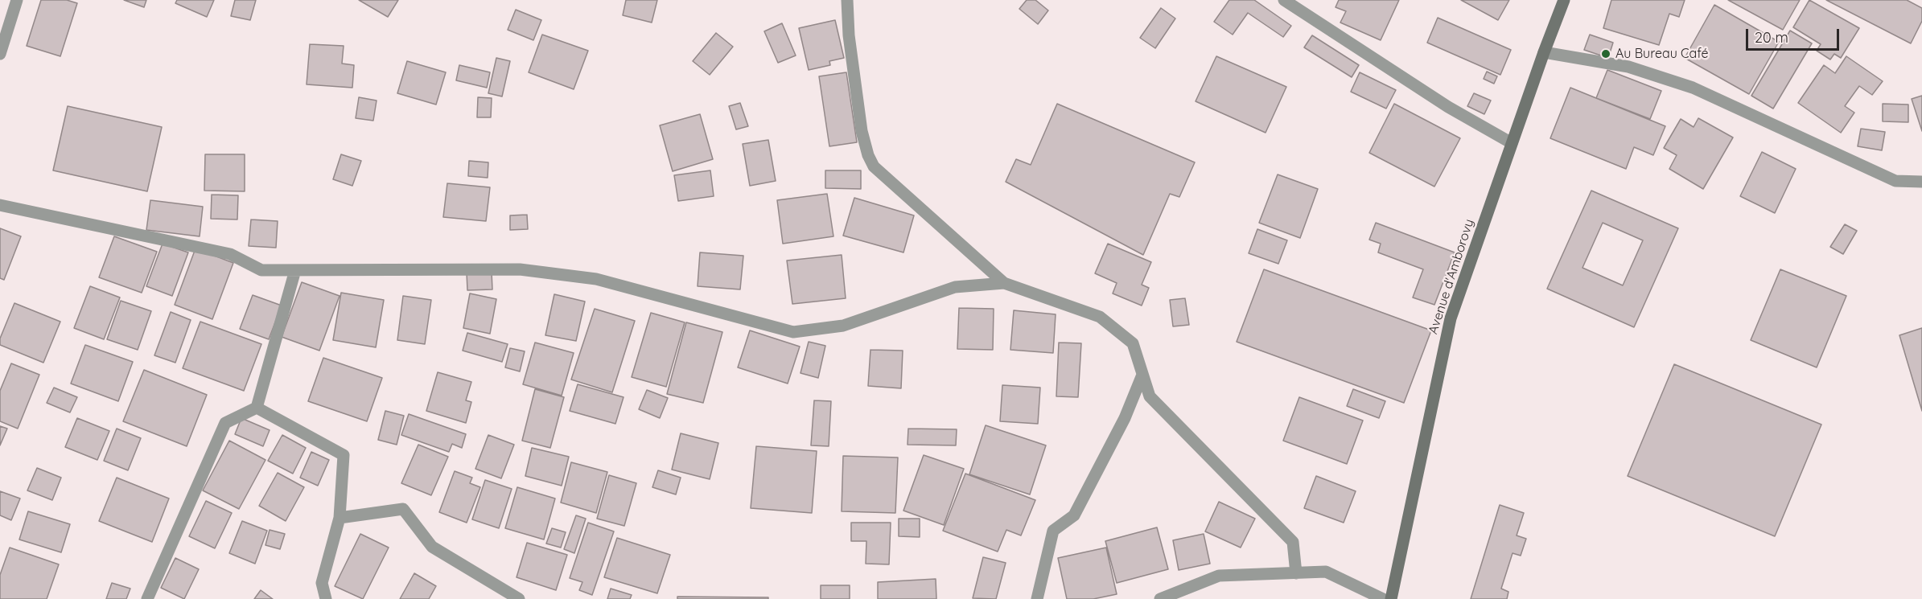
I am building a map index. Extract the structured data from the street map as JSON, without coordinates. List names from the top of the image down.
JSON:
{
  "streets": {
    "main road": ["Avenue d'Amborovy"]
  },
  "places": ["Au Bureau Café"],
  "scale_bar": "20 m"
}
